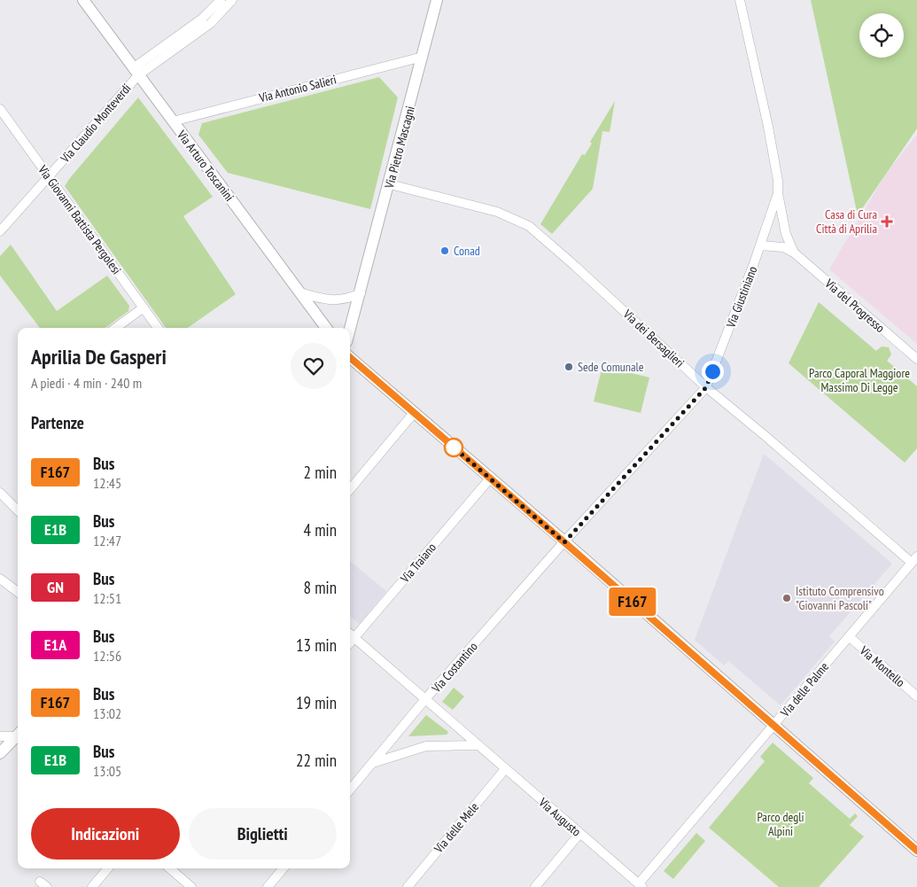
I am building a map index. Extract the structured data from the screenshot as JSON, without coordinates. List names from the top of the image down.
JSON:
{
  "streets": {
    "street": [
      "Via Antonio Salieri",
      "Via Claudio Monteverdi",
      "Via Pietro Mascagni",
      "Via Arturo Toscanini",
      "Via Giovanni Battista Pergolesi",
      "Via Giustiniano",
      "Via del Progresso",
      "Via dei Bersaglieri",
      "Via Traiano",
      "Via Montello",
      "Via Costantino",
      "Via delle Palme",
      "Via Augusto",
      "Via delle Mele"
    ]
  },
  "crossings": [
    ["Via Antonio Salieri", "Via Pietro Mascagni"],
    ["Via Antonio Salieri", "Via Arturo Toscanini"],
    ["Via Claudio Monteverdi", "Via Arturo Toscanini"],
    ["Via Claudio Monteverdi", "Via Giovanni Battista Pergolesi"],
    ["Via Pietro Mascagni", "Via dei Bersaglieri"],
    ["Via Giustiniano", "Via del Progresso"],
    ["Via Giustiniano", "Via dei Bersaglieri"],
    ["Via Giustiniano", "Via Costantino"],
    ["Via dei Bersaglieri", "Via delle Palme"],
    ["Via Traiano", "Via Augusto"],
    ["Via Montello", "Via delle Palme"],
    ["Via Costantino", "Via Augusto"],
    ["Via delle Palme", "Via Augusto"],
    ["Via Augusto", "Via delle Mele"]
  ],
  "parks": ["Parco Caporal Maggiore Massimo Di Legge", "Parco degli Alpini"],
  "places": {
    "health": ["Casa di Cura Città di Aprilia"],
    "other": ["Conad", "Sede Comunale", "Istituto Comprensivo \"Giovanni Pascoli\""]
  },
  "lines": ["bus line F167"],
  "page": {
    "on_map": "F167",
    "heading": [
      ["Aprilia De Gasperi", "A piedi · 4 min · 240 m"],
      "Partenze"
    ],
    "list": [
      {
        "mark": "F167",
        "name": "Bus",
        "note": "12:45",
        "value": "2 min"
      },
      {
        "mark": "E1B",
        "name": "Bus",
        "note": "12:47",
        "value": "4 min"
      },
      {
        "mark": "GN",
        "name": "Bus",
        "note": "12:51",
        "value": "8 min"
      },
      {
        "mark": "E1A",
        "name": "Bus",
        "note": "12:56",
        "value": "13 min"
      },
      {
        "mark": "F167",
        "name": "Bus",
        "note": "13:02",
        "value": "19 min"
      },
      {
        "mark": "E1B",
        "name": "Bus",
        "note": "13:05",
        "value": "22 min"
      }
    ],
    "buttons": ["Indicazioni", "Biglietti"]
  }
}
